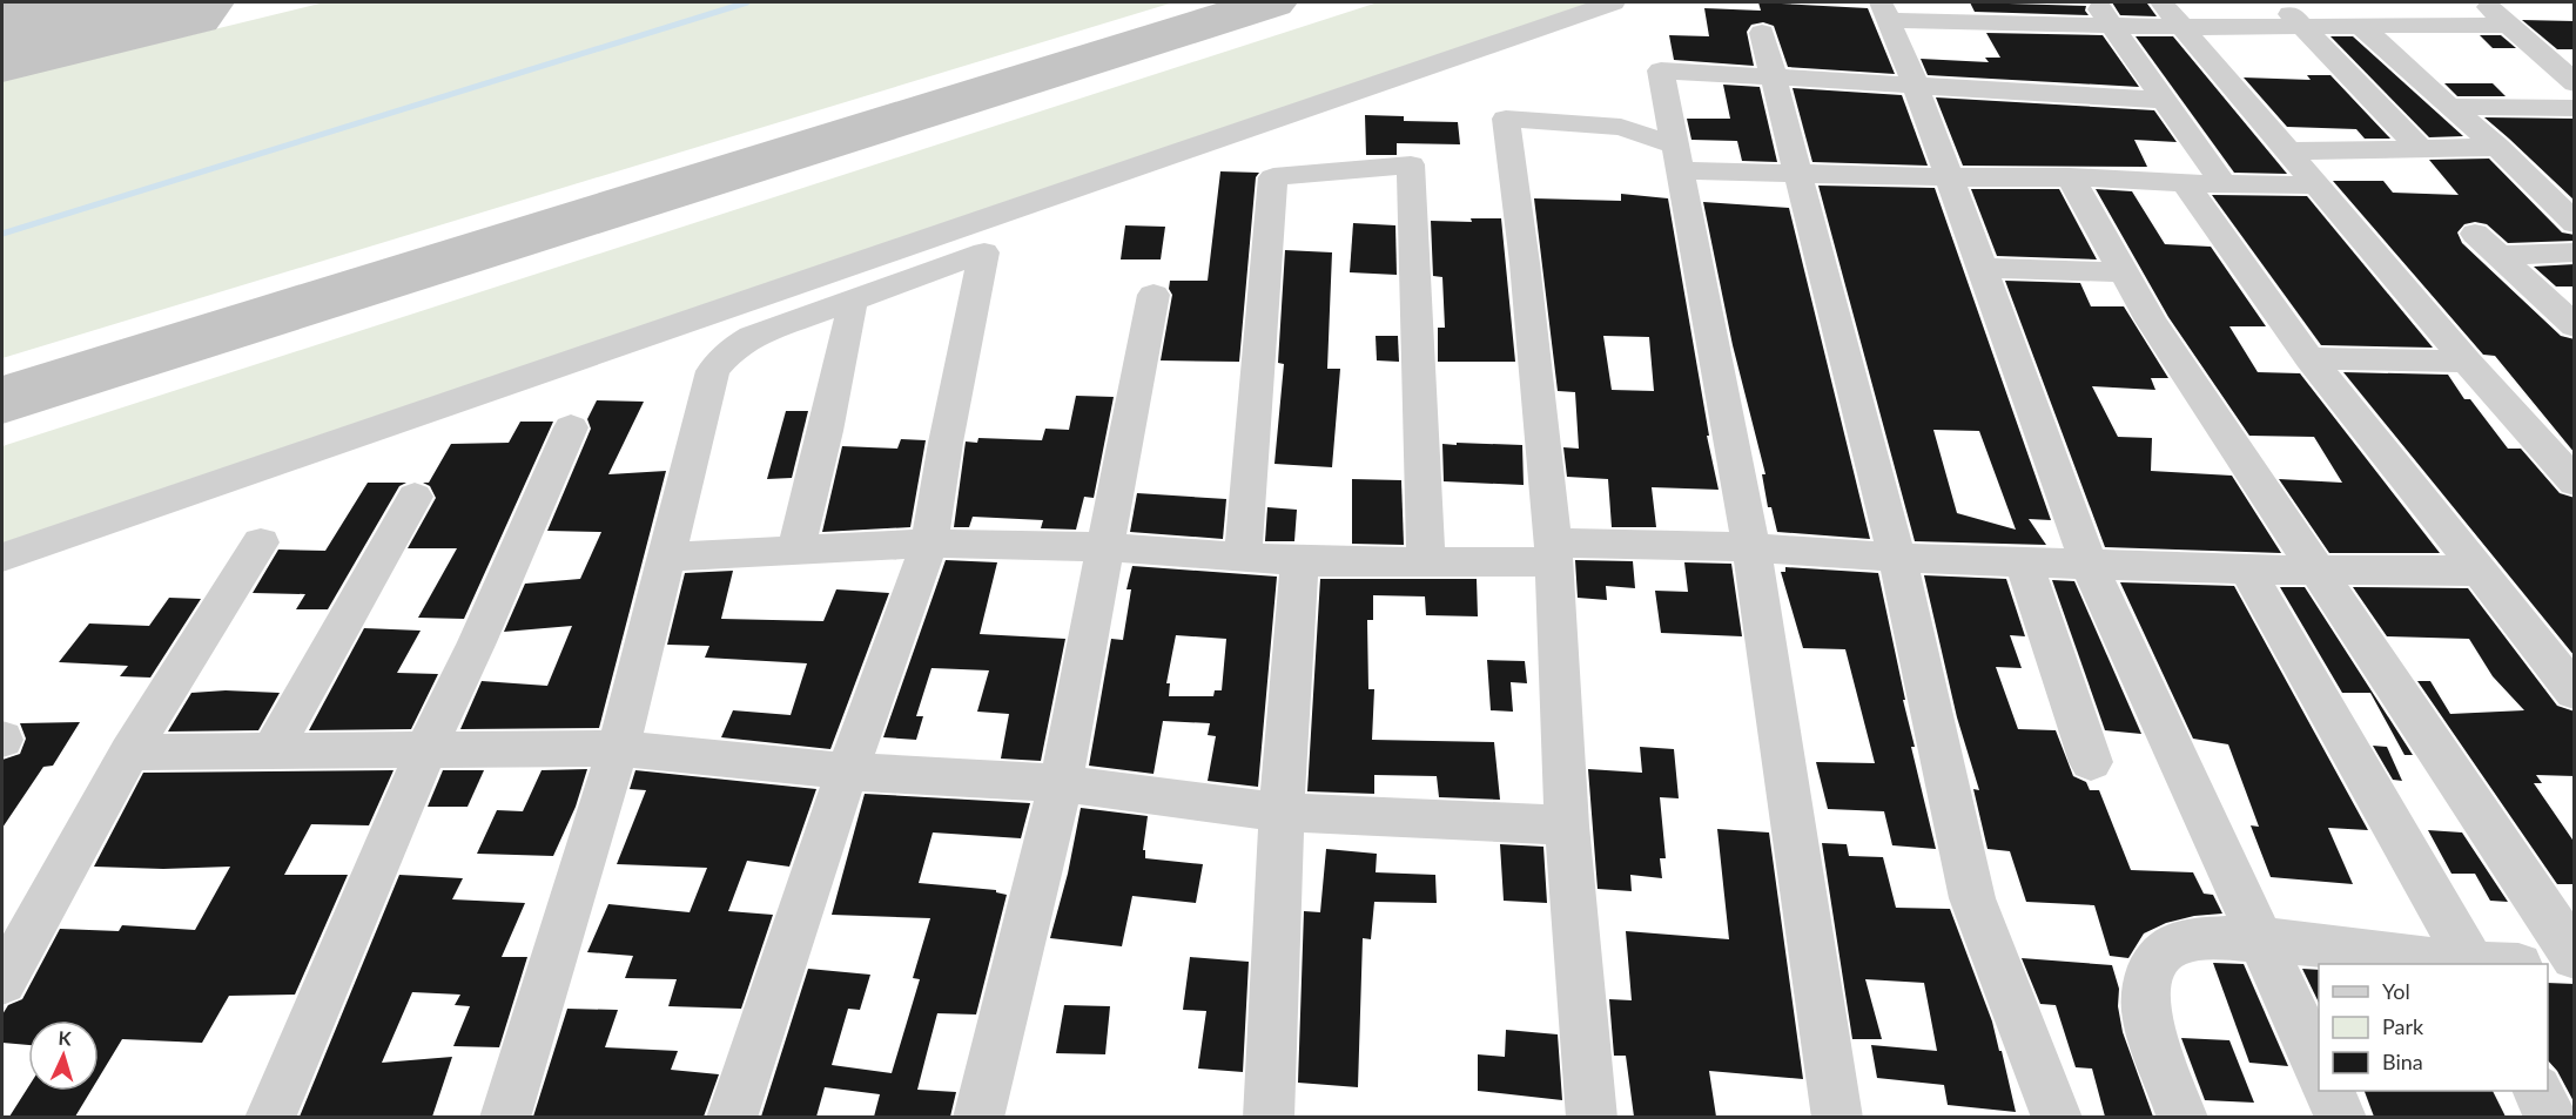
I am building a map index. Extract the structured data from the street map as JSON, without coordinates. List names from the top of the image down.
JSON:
{
  "legend": ["Yol", "Park", "Bina"],
  "north": "top"
}
